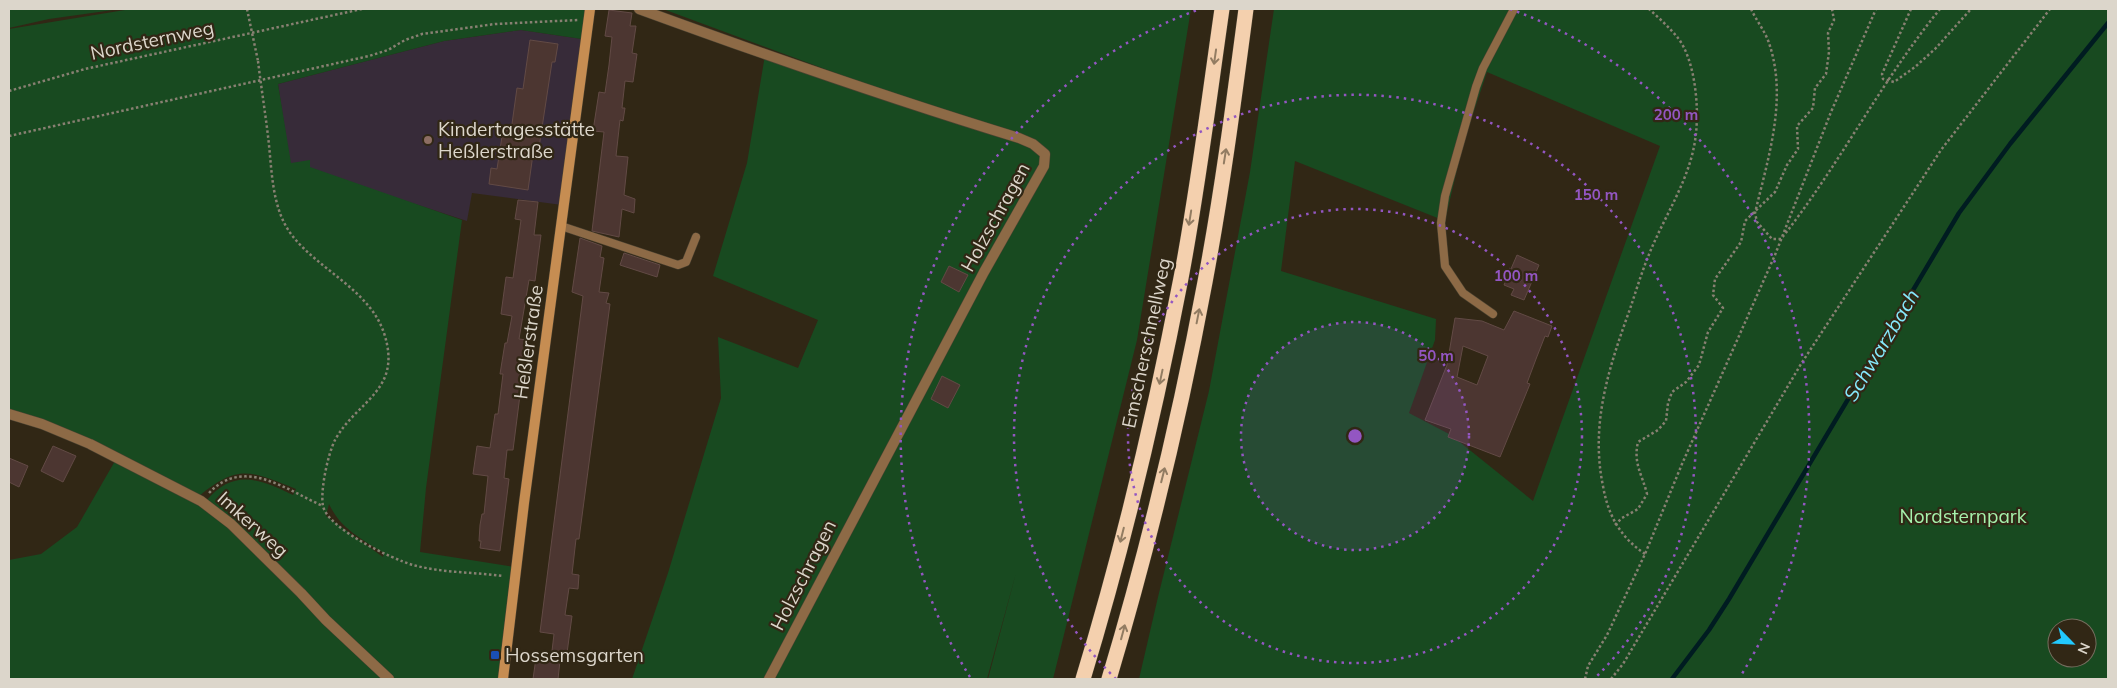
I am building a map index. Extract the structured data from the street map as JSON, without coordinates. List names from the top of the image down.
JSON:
{
  "streets": {
    "highway": ["Emscherschnellweg"],
    "street": ["Holzschragen", "Heßlerstraße", "Imkerweg"],
    "path": ["Nordsternweg"]
  },
  "water": ["Schwarzbach"],
  "parks": ["Nordsternpark"],
  "places": {
    "other": ["Kindertagesstätte Heßlerstraße"],
    "transit": ["Hossemsgarten"]
  },
  "north": "bottom right",
  "rings": [
    "200 m",
    "150 m",
    "100 m",
    "50 m"
  ]
}
